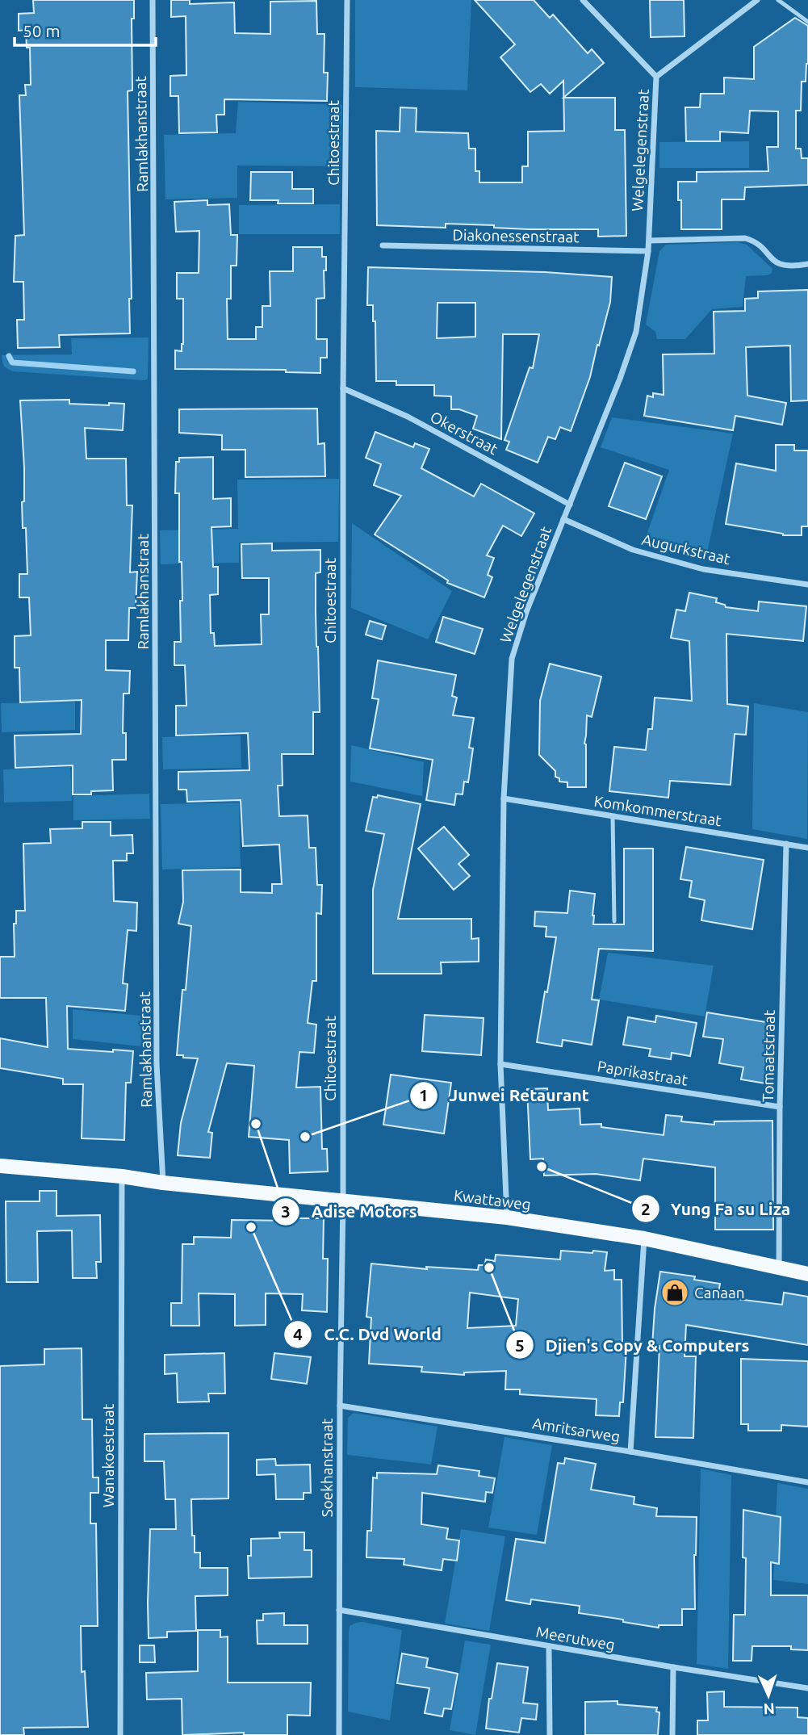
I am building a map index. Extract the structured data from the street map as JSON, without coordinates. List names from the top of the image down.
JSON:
{
  "streets": {
    "main road": ["Kwattaweg"],
    "street": [
      "Ramlakhanstraat",
      "Chitoestraat",
      "Welgelegenstraat",
      "Diakonessenstraat",
      "Okerstraat",
      "Augurkstraat",
      "Komkommerstraat",
      "Tomaatstraat",
      "Paprikastraat",
      "Amritsarweg",
      "Wanakoestraat",
      "Soekhanstraat",
      "Meerutweg"
    ]
  },
  "crossings": [
    ["Ramlakhanstraat", "Kwattaweg"],
    ["Chitoestraat", "Okerstraat"],
    ["Chitoestraat", "Kwattaweg"],
    ["Chitoestraat", "Soekhanstraat"],
    ["Welgelegenstraat", "Diakonessenstraat"],
    ["Welgelegenstraat", "Okerstraat"],
    ["Welgelegenstraat", "Augurkstraat"],
    ["Welgelegenstraat", "Komkommerstraat"],
    ["Welgelegenstraat", "Paprikastraat"],
    ["Welgelegenstraat", "Kwattaweg"],
    ["Komkommerstraat", "Tomaatstraat"],
    ["Tomaatstraat", "Paprikastraat"],
    ["Tomaatstraat", "Kwattaweg"],
    ["Kwattaweg", "Wanakoestraat"],
    ["Kwattaweg", "Soekhanstraat"],
    ["Amritsarweg", "Soekhanstraat"],
    ["Soekhanstraat", "Meerutweg"]
  ],
  "places": {
    "other": [
      "Adise Motors",
      "Junwei Retaurant",
      "Yung Fa su Liza",
      "C.C. Dvd World",
      "Djien's Copy & Computers"
    ],
    "shop": ["Canaan"]
  },
  "scale_bar": "50 m",
  "north": "bottom"
}
